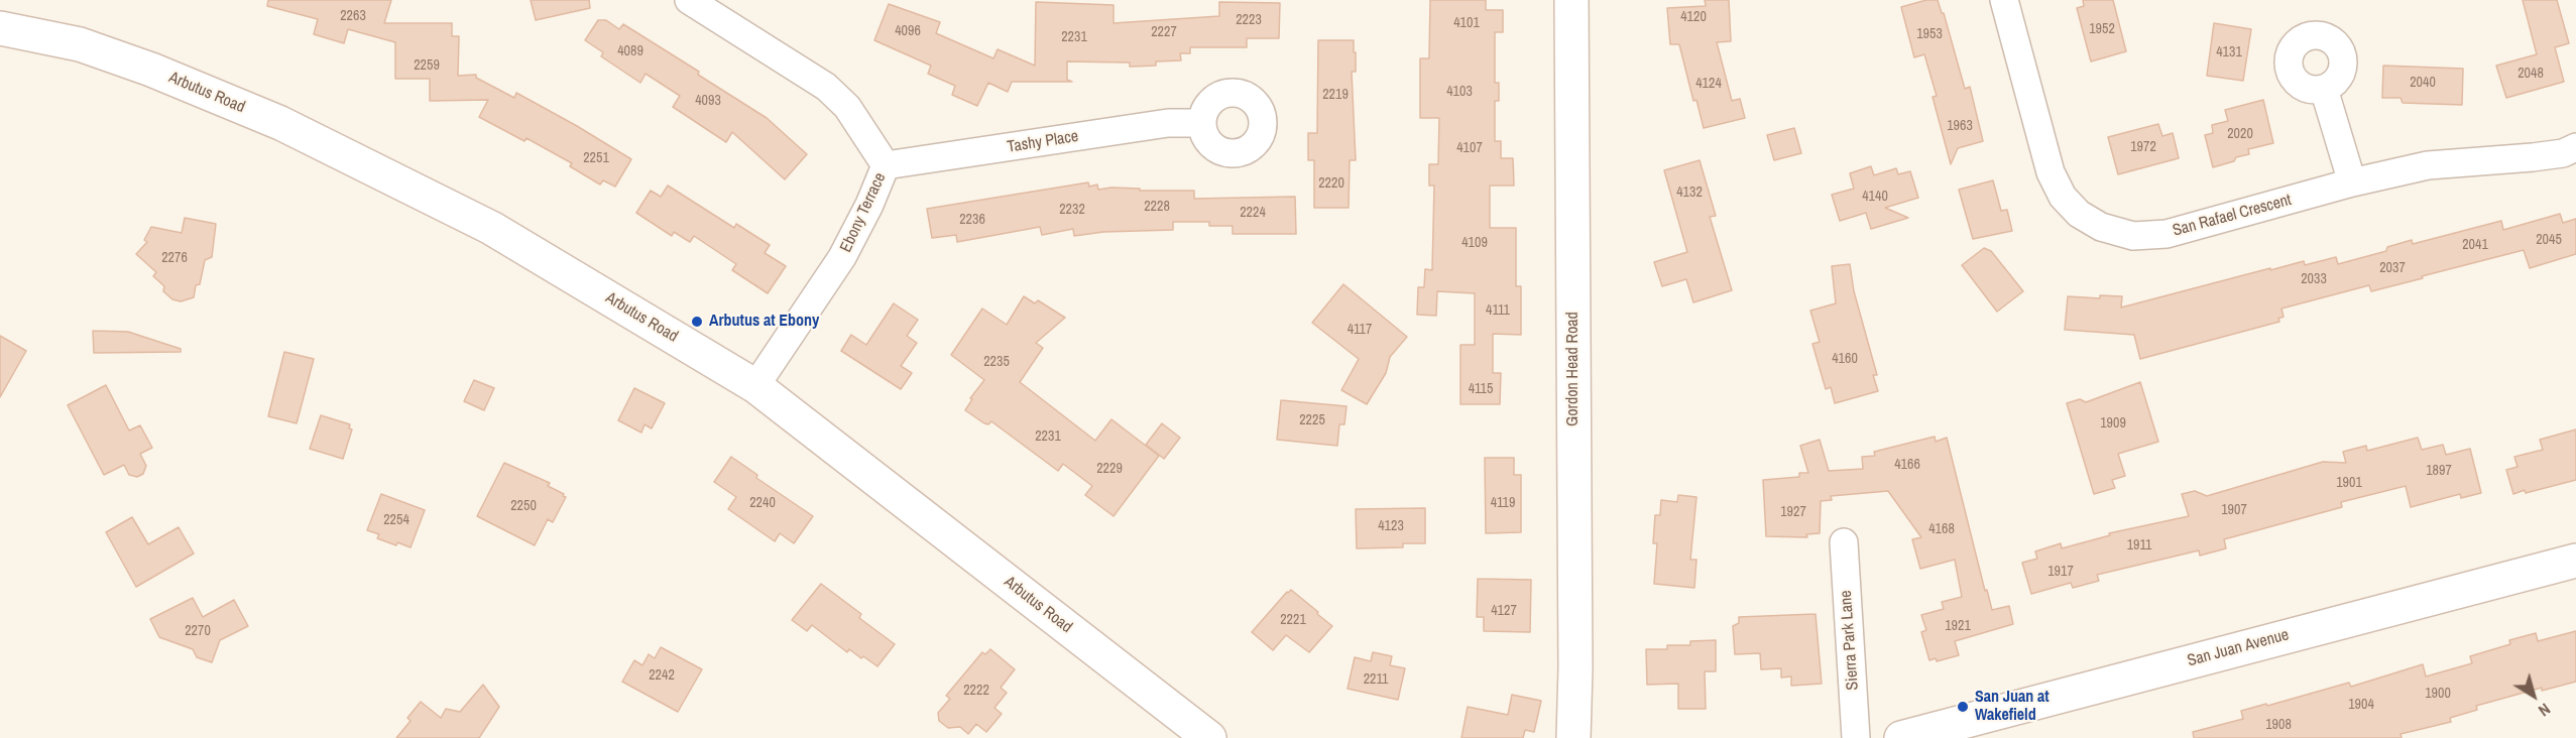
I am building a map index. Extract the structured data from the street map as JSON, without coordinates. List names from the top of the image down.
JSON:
{
  "streets": {
    "main road": ["Arbutus Road", "Gordon Head Road", "San Juan Avenue"],
    "street": [
      "Tashy Place",
      "Ebony Terrace",
      "San Rafael Crescent",
      "Sierra Park Lane"
    ]
  },
  "crossings": [
    ["Arbutus Road", "Ebony Terrace"],
    ["Tashy Place", "Ebony Terrace"]
  ],
  "places": ["Arbutus at Ebony", "San Juan at Wakefield"],
  "house_numbers": [
    "2263",
    "4120",
    "2223",
    "4101",
    "1952",
    "4096",
    "2227",
    "1953",
    "2231",
    "4089",
    "4131",
    "2259",
    "2048",
    "2040",
    "4124",
    "4103",
    "2219",
    "4093",
    "1963",
    "2020",
    "1972",
    "4107",
    "2251",
    "2220",
    "4132",
    "4140",
    "2228",
    "2232",
    "2224",
    "2236",
    "2045",
    "4109",
    "2041",
    "2276",
    "2037",
    "2033",
    "4111",
    "4117",
    "4160",
    "2235",
    "4115",
    "2225",
    "1909",
    "2231",
    "4166",
    "2229",
    "1897",
    "1901",
    "2240",
    "4119",
    "2250",
    "1907",
    "1927",
    "2254",
    "4123",
    "4168",
    "1911",
    "1917",
    "4127",
    "2221",
    "1921",
    "2270",
    "2242",
    "2211",
    "2222",
    "1900",
    "1904",
    "1908"
  ],
  "north": "bottom right"
}
